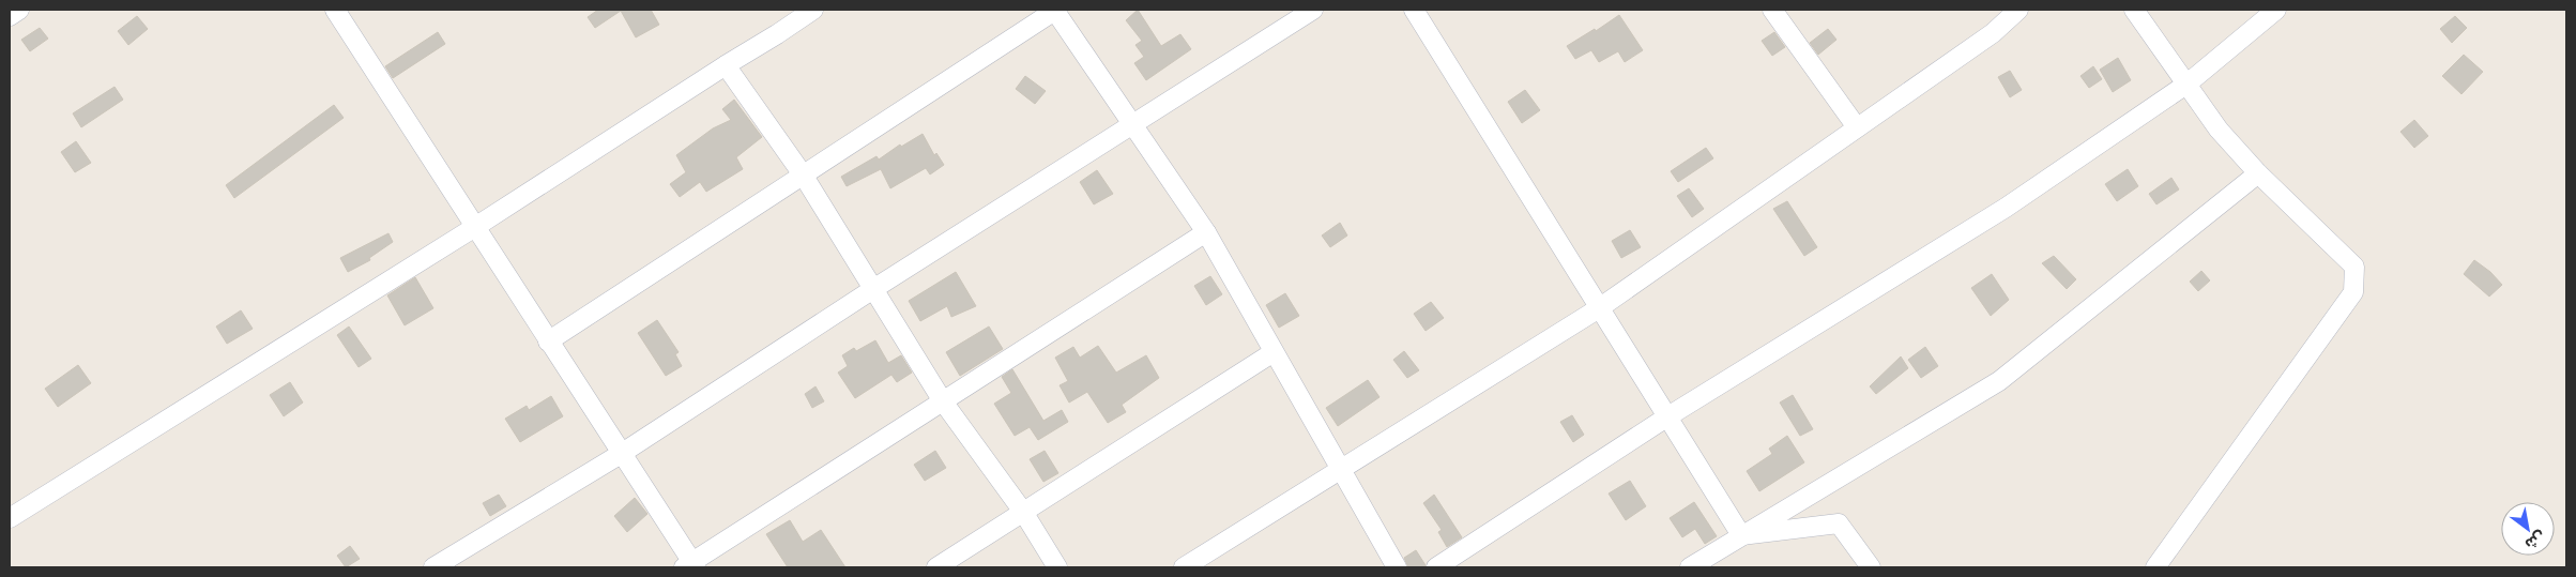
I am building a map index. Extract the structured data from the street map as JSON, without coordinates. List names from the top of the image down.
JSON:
{
  "north": "bottom right"
}
